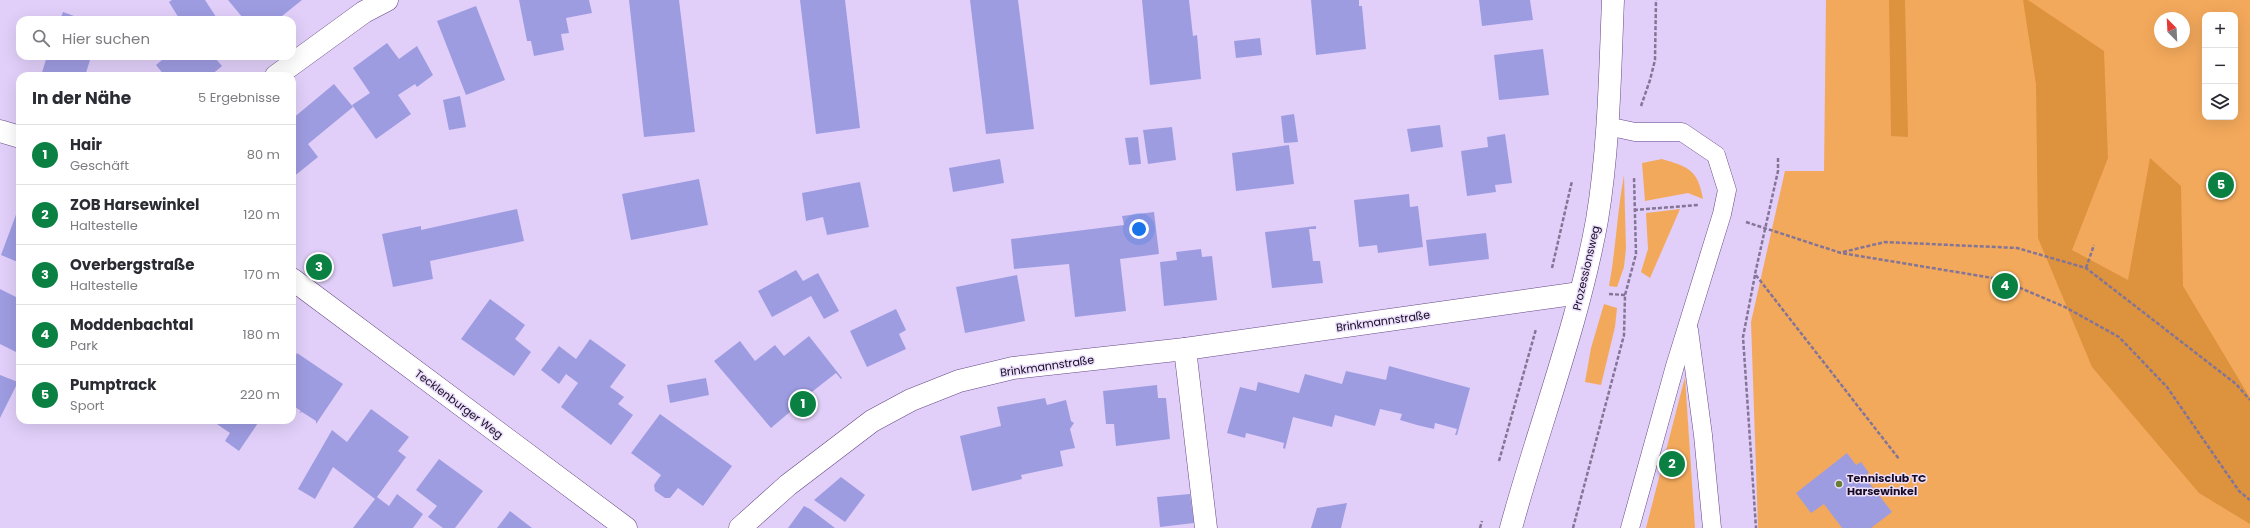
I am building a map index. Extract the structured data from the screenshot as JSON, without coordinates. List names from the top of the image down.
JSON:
{
  "streets": {
    "street": ["Prozessionsweg", "Brinkmannstraße", "Tecklenburger Weg"]
  },
  "crossings": [
    ["Prozessionsweg", "Brinkmannstraße"]
  ],
  "places": ["Tennisclub TC Harsewinkel"],
  "north": "top left",
  "page": {
    "map_buttons": ["+", "−"],
    "search": "Hier suchen",
    "heading": ["In der Nähe", "5 Ergebnisse"],
    "list": [
      {
        "mark": "1",
        "name": "Hair",
        "note": "Geschäft",
        "value": "80 m"
      },
      {
        "mark": "2",
        "name": "ZOB Harsewinkel",
        "note": "Haltestelle",
        "value": "120 m"
      },
      {
        "mark": "3",
        "name": "Overbergstraße",
        "note": "Haltestelle",
        "value": "170 m"
      },
      {
        "mark": "4",
        "name": "Moddenbachtal",
        "note": "Park",
        "value": "180 m"
      },
      {
        "mark": "5",
        "name": "Pumptrack",
        "note": "Sport",
        "value": "220 m"
      }
    ],
    "pins": [
      "5",
      "3",
      "4",
      "1",
      "2"
    ]
  }
}
